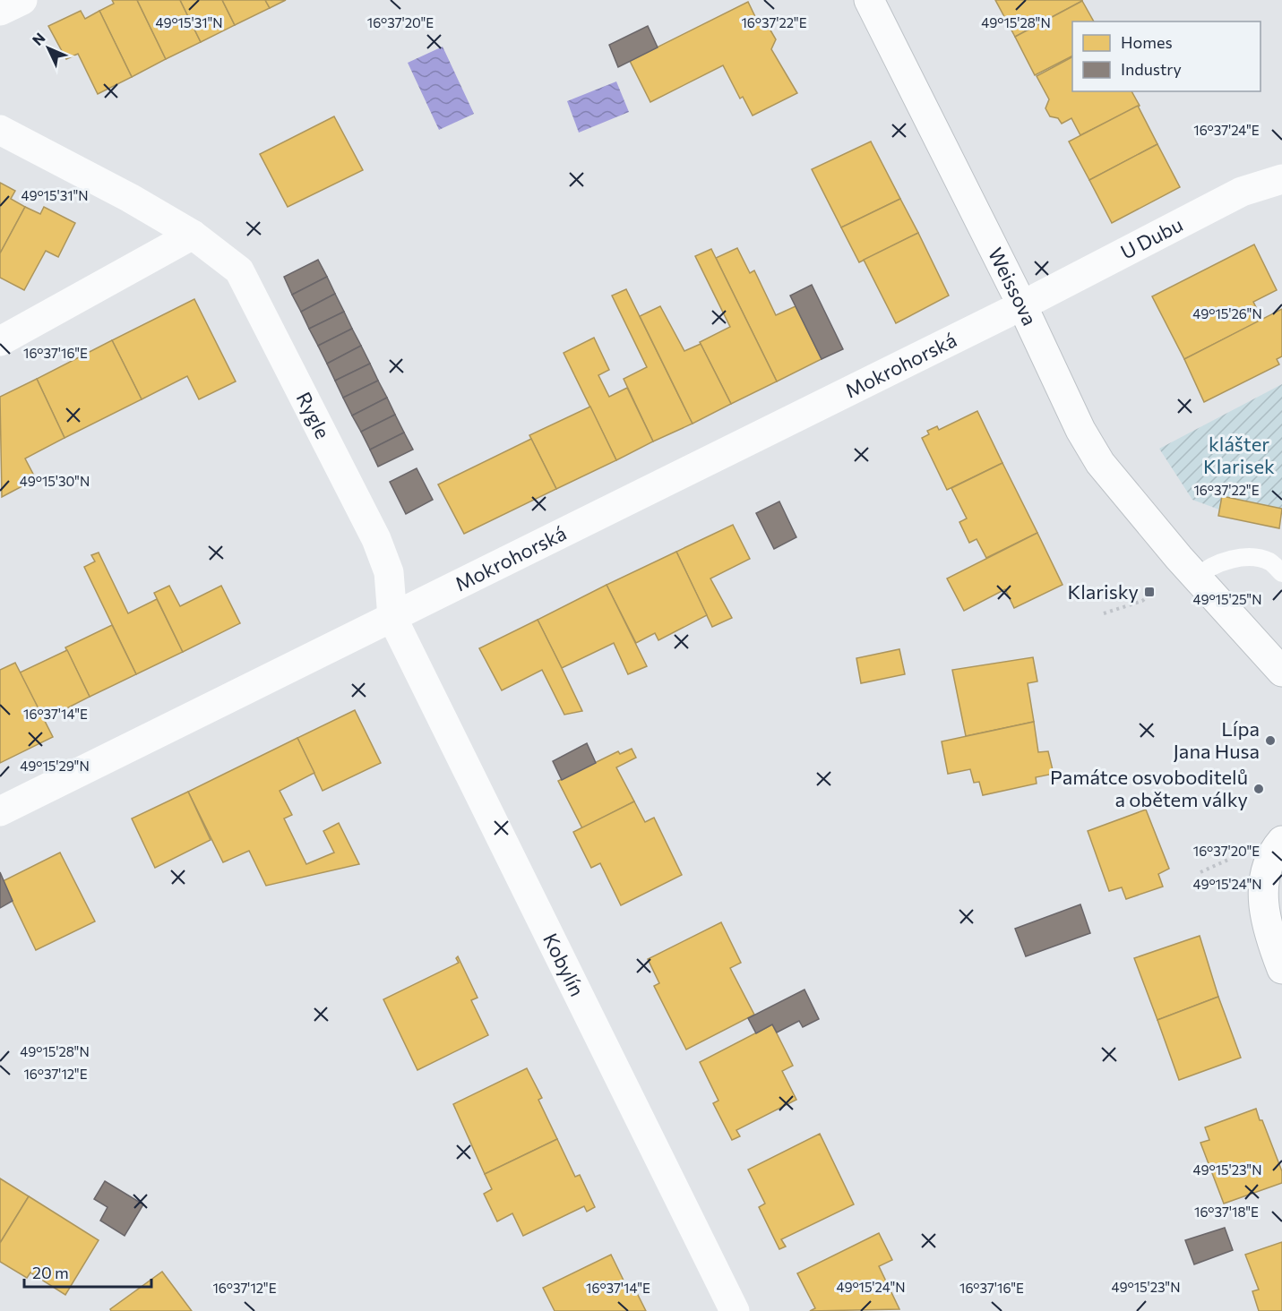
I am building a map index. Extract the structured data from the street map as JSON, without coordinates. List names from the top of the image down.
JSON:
{
  "streets": {
    "street": [
      "U Dubu",
      "Weissova",
      "Mokrohorská",
      "Rygle",
      "Kobylín"
    ]
  },
  "crossings": [
    ["U Dubu", "Weissova"],
    ["U Dubu", "Mokrohorská"],
    ["Weissova", "Mokrohorská"],
    ["Mokrohorská", "Rygle"],
    ["Mokrohorská", "Kobylín"],
    ["Rygle", "Kobylín"]
  ],
  "parks": ["klášter Klarisek"],
  "places": {
    "transit": ["Klarisky"],
    "other": ["Lípa Jana Husa", "Památce osvoboditelů a obětem války"]
  },
  "legend": ["Homes", "Industry"],
  "scale_bar": "20 m",
  "north": "top left",
  "coordinates": [
    "16°37'20\"E",
    "16°37'22\"E",
    "49°15'31\"N",
    "49°15'28\"N",
    "16°37'24\"E",
    "49°15'26\"N",
    "16°37'16\"E",
    "49°15'30\"N",
    "49°15'25\"N",
    "16°37'14\"E",
    "49°15'29\"N",
    "49°15'24\"N",
    "16°37'12\"E",
    "49°15'23\"N",
    "16°37'18\"E"
  ]
}
